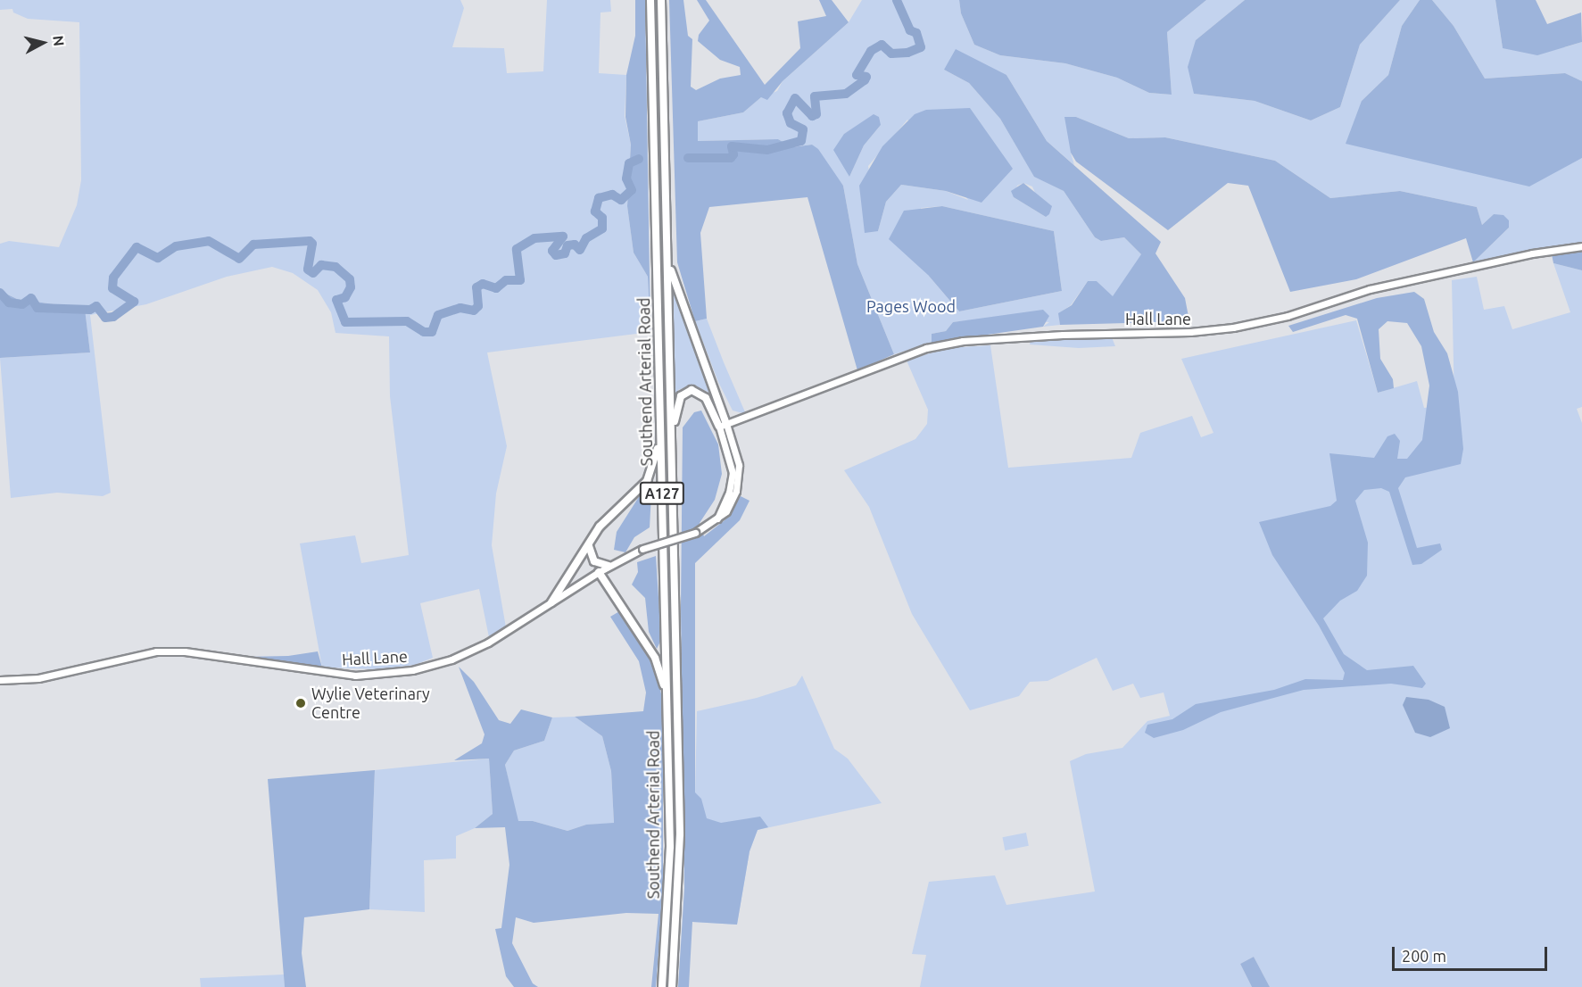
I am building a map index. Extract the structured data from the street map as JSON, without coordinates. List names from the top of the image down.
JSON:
{
  "streets": {
    "highway": ["Southend Arterial Road", "A127"],
    "street": ["Hall Lane"]
  },
  "crossings": [
    ["Hall Lane", "A127"],
    ["Southend Arterial Road", "A127"]
  ],
  "parks": ["Pages Wood"],
  "places": ["Wylie Veterinary Centre"],
  "scale_bar": "200 m",
  "north": "right"
}
